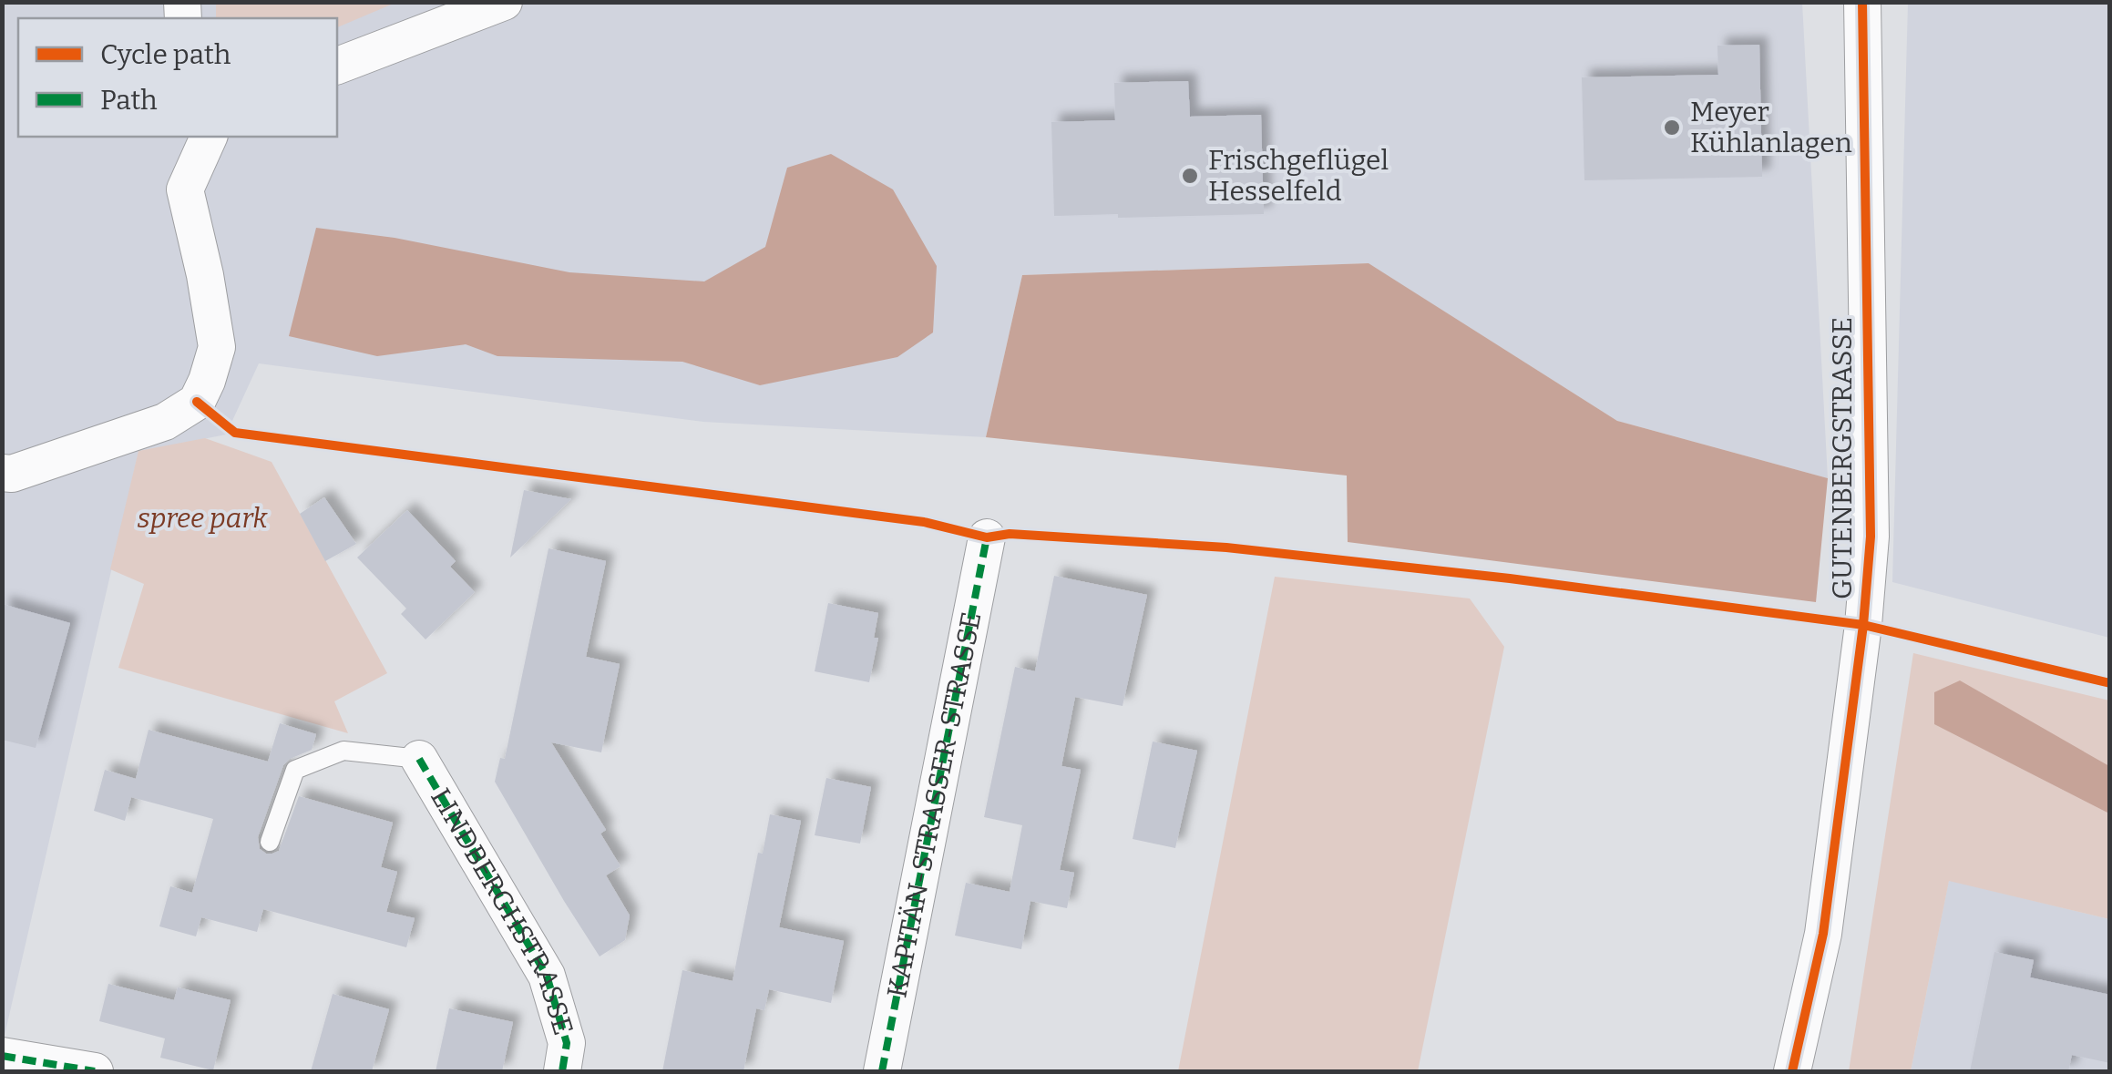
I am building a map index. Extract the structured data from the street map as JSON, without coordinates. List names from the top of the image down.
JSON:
{
  "streets": {
    "street": ["GUTENBERGSTRASSE", "KAPITÄN-STRASSER-STRASSE", "LINDBERGHSTRASSE"]
  },
  "parks": ["spree park"],
  "places": ["Meyer Kühlanlagen", "Frischgeflügel Hesselfeld"],
  "legend": ["Cycle path", "Path"]
}
